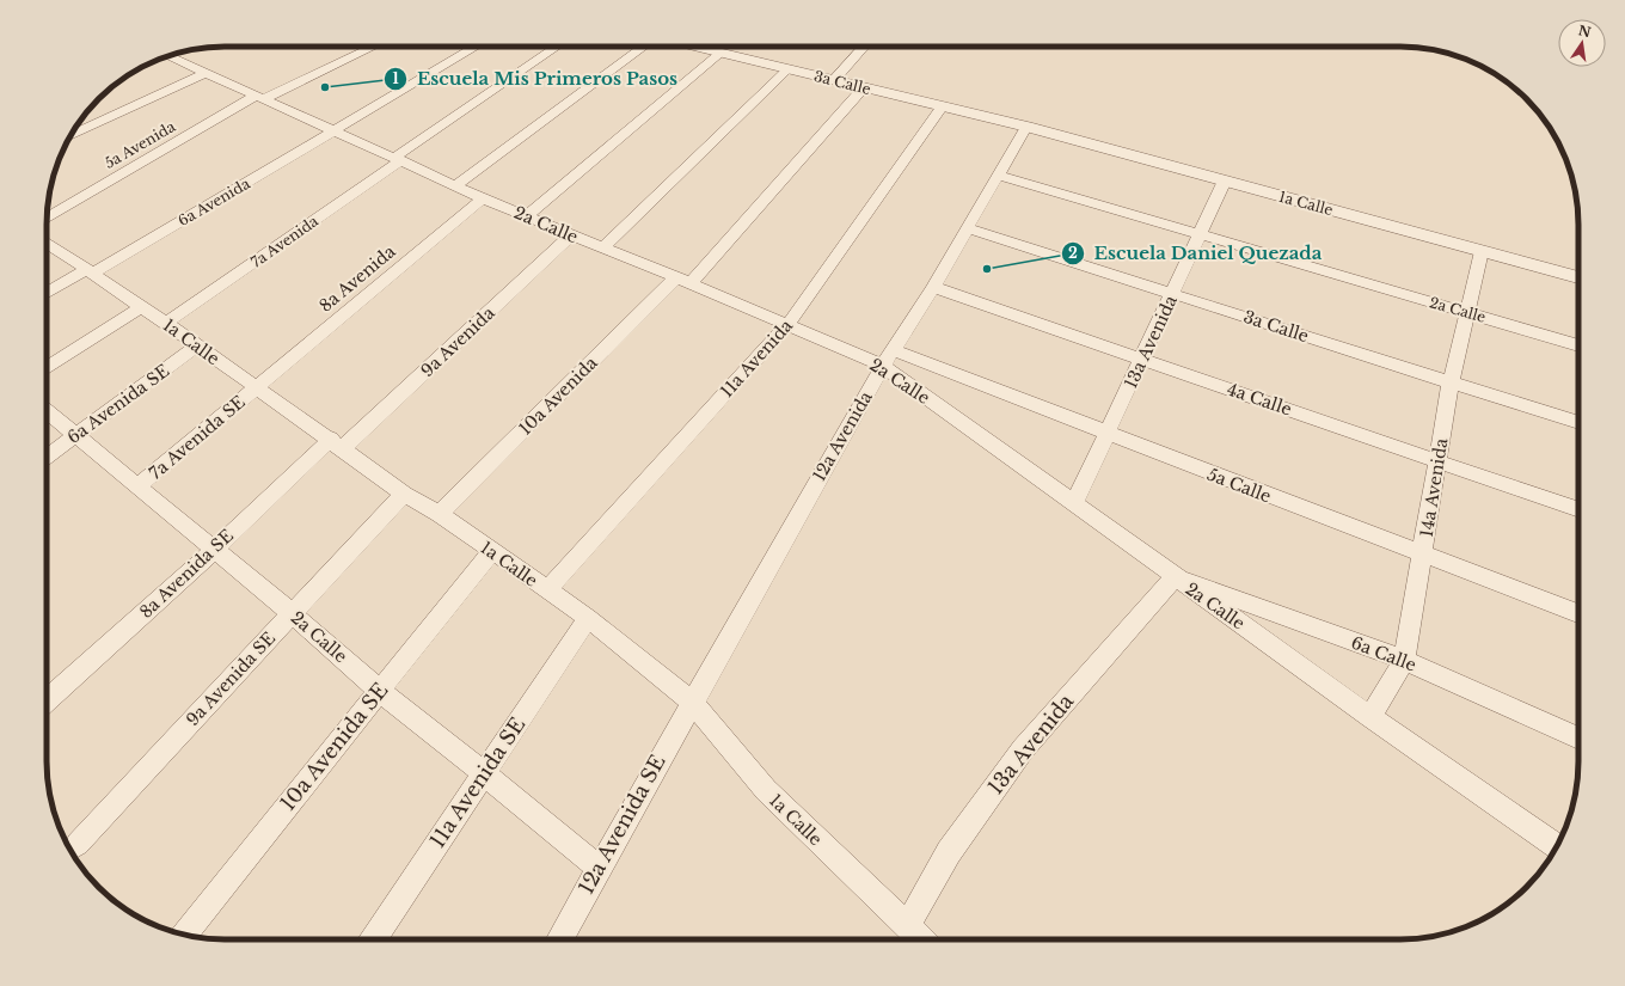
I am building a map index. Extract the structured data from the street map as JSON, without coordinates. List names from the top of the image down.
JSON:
{
  "streets": {
    "street": [
      "3a Calle",
      "5a Avenida",
      "6a Avenida",
      "1a Calle",
      "2a Calle",
      "7a Avenida",
      "8a Avenida",
      "9a Avenida",
      "13a Avenida",
      "11a Avenida",
      "10a Avenida",
      "4a Calle",
      "6a Avenida SE",
      "12a Avenida",
      "7a Avenida SE",
      "5a Calle",
      "14a Avenida",
      "8a Avenida SE",
      "6a Calle",
      "9a Avenida SE",
      "10a Avenida SE",
      "11a Avenida SE",
      "12a Avenida SE"
    ]
  },
  "crossings": [
    ["3a Calle", "1a Calle"],
    ["3a Calle", "13a Avenida"],
    ["3a Calle", "11a Avenida"],
    ["3a Calle", "10a Avenida"],
    ["3a Calle", "12a Avenida"],
    ["3a Calle", "14a Avenida"],
    ["5a Avenida", "2a Calle"],
    ["6a Avenida", "1a Calle"],
    ["6a Avenida", "2a Calle"],
    ["1a Calle", "7a Avenida"],
    ["1a Calle", "8a Avenida"],
    ["1a Calle", "9a Avenida"],
    ["1a Calle", "13a Avenida"],
    ["1a Calle", "11a Avenida"],
    ["1a Calle", "10a Avenida"],
    ["1a Calle", "6a Avenida SE"],
    ["1a Calle", "12a Avenida"],
    ["1a Calle", "7a Avenida SE"],
    ["1a Calle", "14a Avenida"],
    ["1a Calle", "8a Avenida SE"],
    ["1a Calle", "9a Avenida SE"],
    ["1a Calle", "10a Avenida SE"],
    ["1a Calle", "11a Avenida SE"],
    ["1a Calle", "12a Avenida SE"],
    ["2a Calle", "7a Avenida"],
    ["2a Calle", "8a Avenida"],
    ["2a Calle", "9a Avenida"],
    ["2a Calle", "13a Avenida"],
    ["2a Calle", "11a Avenida"],
    ["2a Calle", "10a Avenida"],
    ["2a Calle", "6a Avenida SE"],
    ["2a Calle", "12a Avenida"],
    ["2a Calle", "7a Avenida SE"],
    ["2a Calle", "5a Calle"],
    ["2a Calle", "14a Avenida"],
    ["2a Calle", "8a Avenida SE"],
    ["2a Calle", "6a Calle"],
    ["2a Calle", "9a Avenida SE"],
    ["2a Calle", "10a Avenida SE"],
    ["2a Calle", "11a Avenida SE"],
    ["2a Calle", "12a Avenida SE"],
    ["8a Avenida", "7a Avenida SE"],
    ["9a Avenida", "8a Avenida SE"],
    ["13a Avenida", "4a Calle"],
    ["13a Avenida", "5a Calle"],
    ["13a Avenida", "6a Calle"],
    ["4a Calle", "12a Avenida"],
    ["4a Calle", "14a Avenida"],
    ["12a Avenida", "5a Calle"],
    ["12a Avenida", "12a Avenida SE"],
    ["5a Calle", "14a Avenida"],
    ["14a Avenida", "6a Calle"]
  ],
  "places": ["Escuela Mis Primeros Pasos", "Escuela Daniel Quezada"],
  "north": "top"
}
